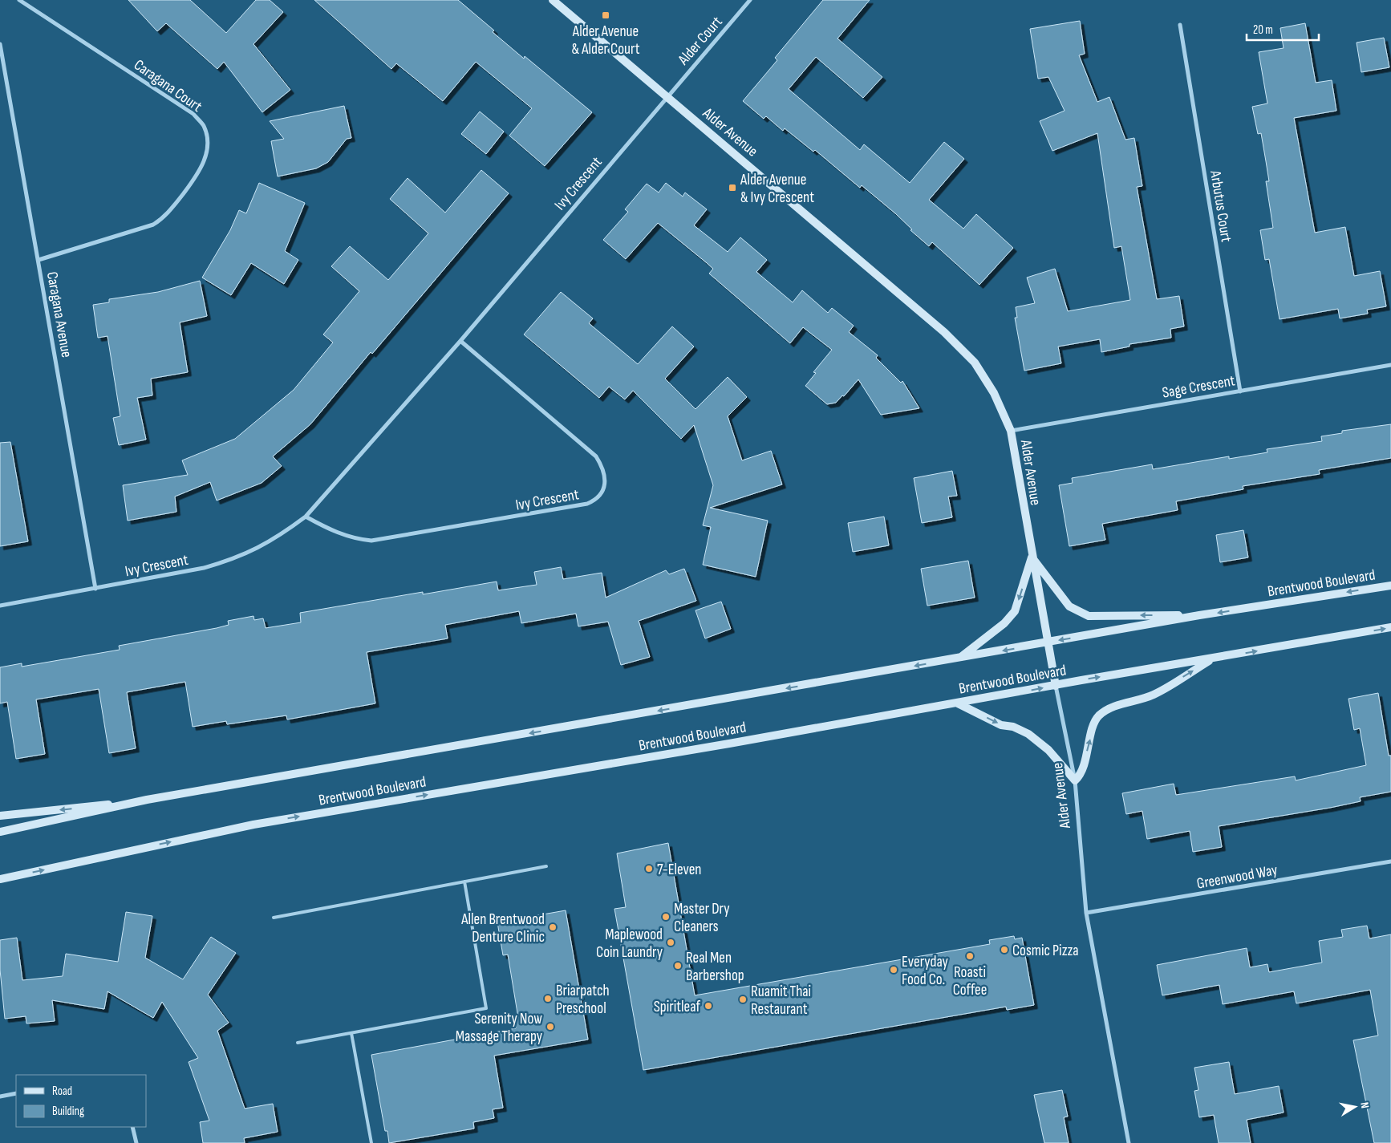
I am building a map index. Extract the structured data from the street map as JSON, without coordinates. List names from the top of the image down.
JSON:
{
  "streets": {
    "main road": ["Alder Avenue", "Brentwood Boulevard"],
    "street": [
      "Alder Court",
      "Caragana Court",
      "Ivy Crescent",
      "Arbutus Court",
      "Caragana Avenue",
      "Sage Crescent",
      "Greenwood Way"
    ]
  },
  "crossings": [
    ["Alder Court", "Alder Avenue"],
    ["Alder Court", "Ivy Crescent"],
    ["Caragana Court", "Caragana Avenue"],
    ["Alder Avenue", "Ivy Crescent"],
    ["Alder Avenue", "Sage Crescent"],
    ["Alder Avenue", "Brentwood Boulevard"],
    ["Alder Avenue", "Greenwood Way"],
    ["Ivy Crescent", "Caragana Avenue"],
    ["Arbutus Court", "Sage Crescent"]
  ],
  "places": {
    "transit": ["Alder Avenue & Alder Court", "Alder Avenue & Ivy Crescent"],
    "other": [
      "7-Eleven",
      "Master Dry Cleaners",
      "Allen Brentwood Denture Clinic",
      "Maplewood Coin Laundry",
      "Cosmic Pizza",
      "Roasti Coffee",
      "Real Men Barbershop",
      "Everyday Food Co.",
      "Briarpatch Preschool",
      "Ruamit Thai Restaurant",
      "Spiritleaf",
      "Serenity Now Massage Therapy"
    ]
  },
  "legend": ["Road", "Building"],
  "scale_bar": "20 m",
  "north": "right"
}
